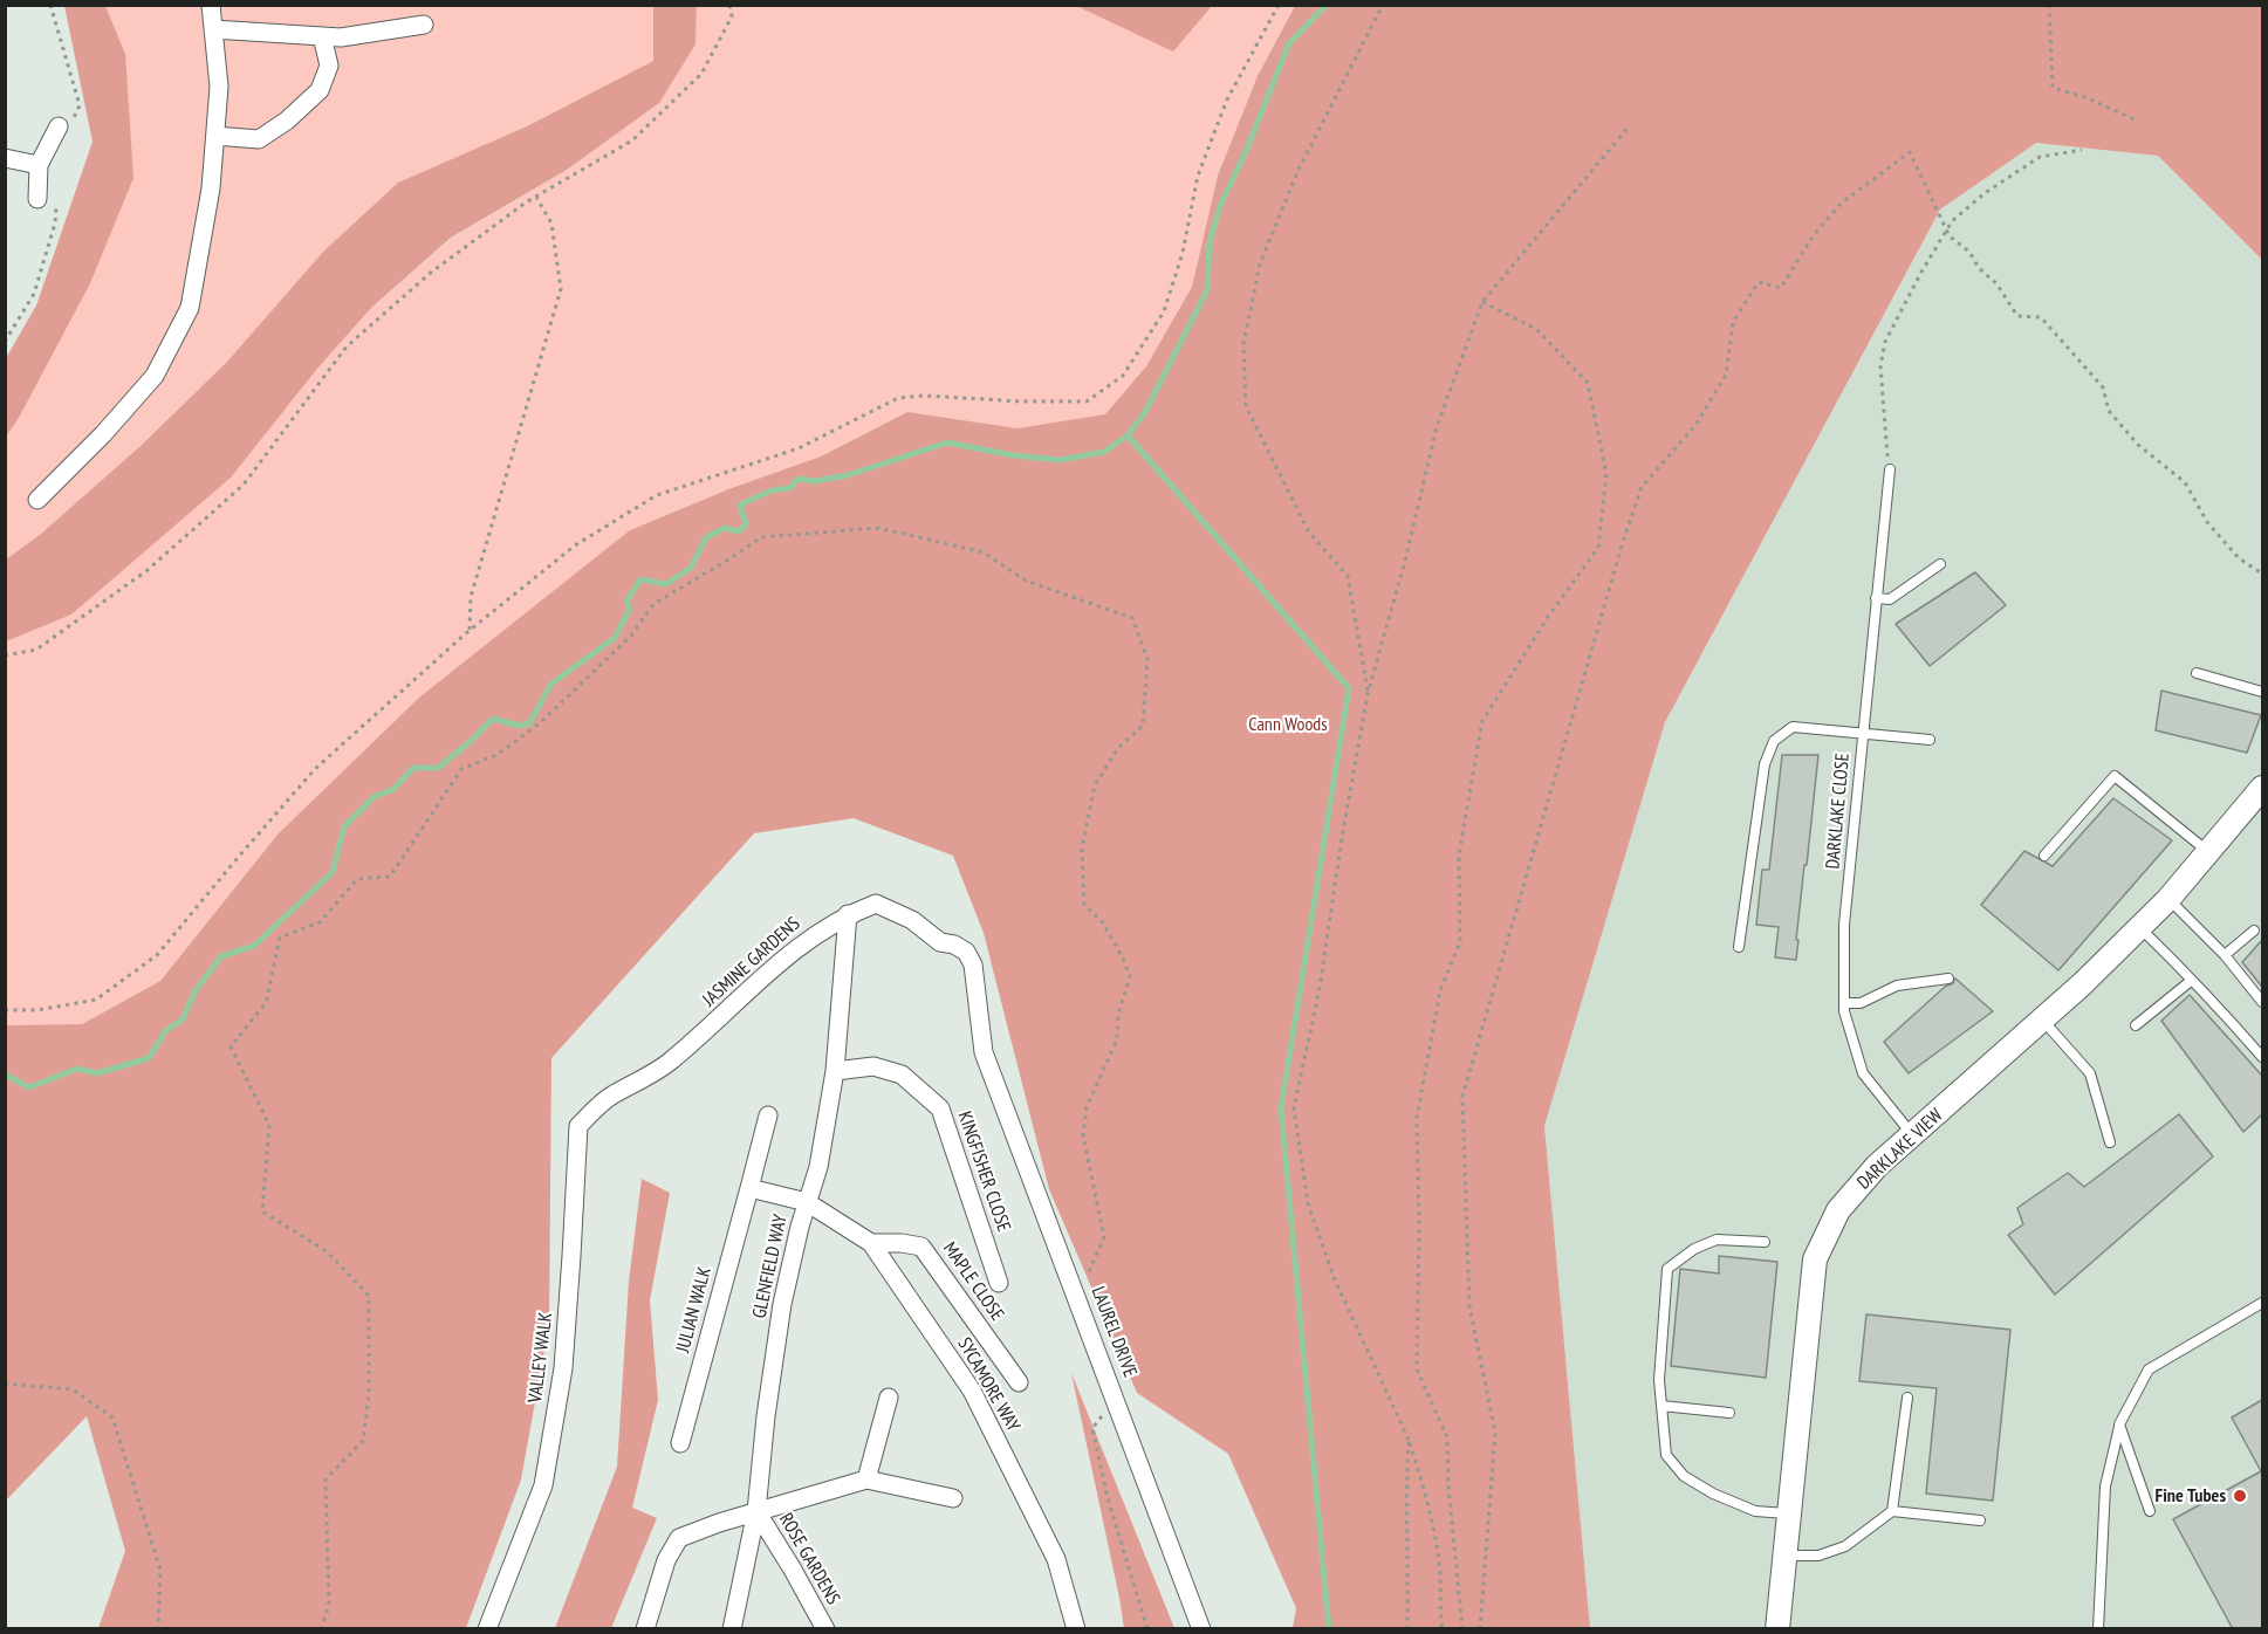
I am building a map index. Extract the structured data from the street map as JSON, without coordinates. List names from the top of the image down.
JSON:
{
  "streets": {
    "street": [
      "JASMINE GARDENS",
      "DARKLAKE VIEW",
      "KINGFISHER CLOSE",
      "GLENFIELD WAY",
      "MAPLE CLOSE",
      "JULIAN WALK",
      "LAUREL DRIVE",
      "VALLEY WALK",
      "SYCAMORE WAY",
      "ROSE GARDENS"
    ],
    "lane": ["DARKLAKE CLOSE"]
  },
  "crossings": [
    ["DARKLAKE CLOSE", "DARKLAKE VIEW"],
    ["JASMINE GARDENS", "GLENFIELD WAY"],
    ["JASMINE GARDENS", "LAUREL DRIVE"],
    ["JASMINE GARDENS", "VALLEY WALK"],
    ["KINGFISHER CLOSE", "GLENFIELD WAY"],
    ["GLENFIELD WAY", "SYCAMORE WAY"],
    ["GLENFIELD WAY", "ROSE GARDENS"],
    ["MAPLE CLOSE", "SYCAMORE WAY"]
  ],
  "parks": ["Cann Woods"],
  "places": ["Fine Tubes"]
}
